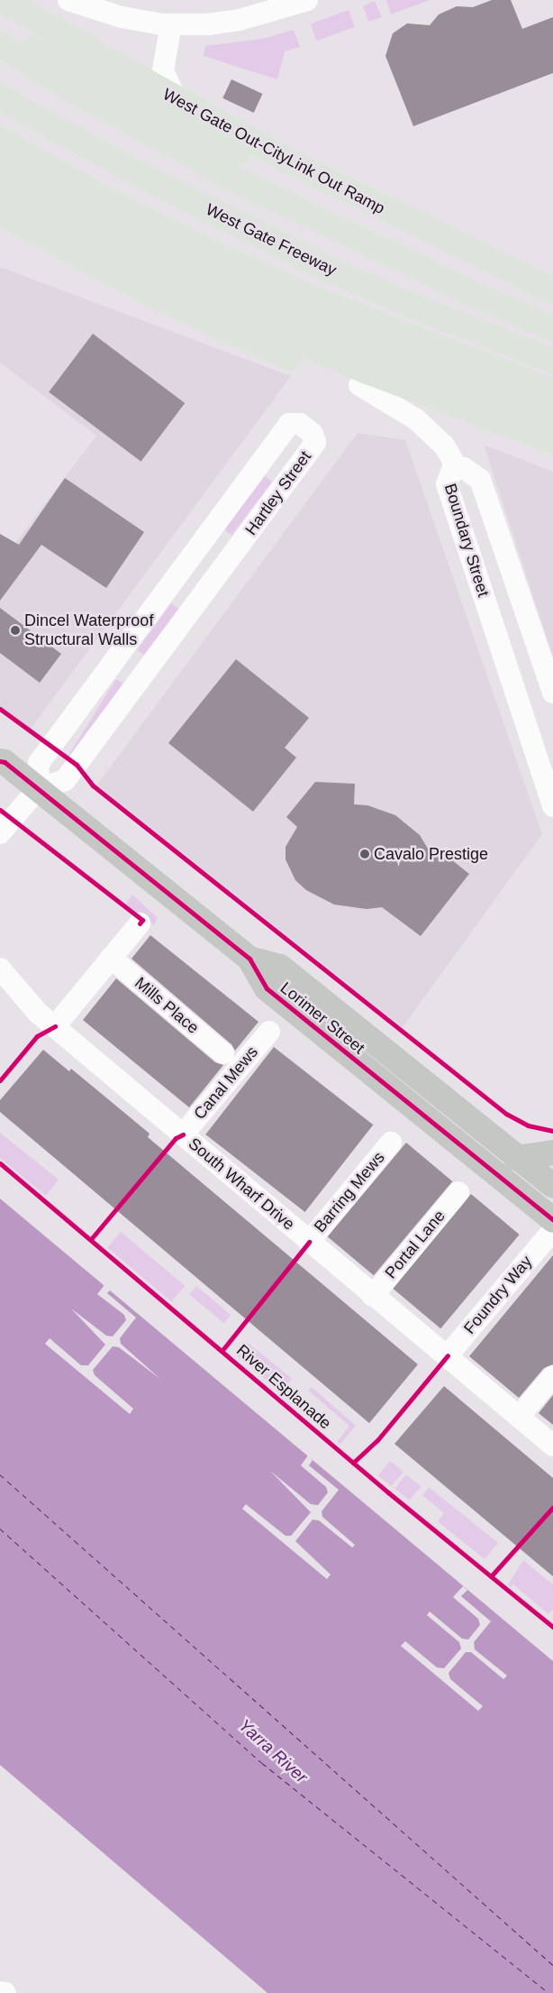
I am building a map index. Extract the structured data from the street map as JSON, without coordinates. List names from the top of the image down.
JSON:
{
  "streets": {
    "highway": ["West Gate Out-CityLink Out Ramp", "West Gate Freeway"],
    "main road": ["Lorimer Street"],
    "street": [
      "Hartley Street",
      "Boundary Street",
      "Mills Place",
      "Canal Mews",
      "South Wharf Drive",
      "Barring Mews",
      "Portal Lane",
      "Foundry Way"
    ],
    "cycle path": ["River Esplanade"]
  },
  "crossings": [
    ["Hartley Street", "Lorimer Street"],
    ["Lorimer Street", "Foundry Way"],
    ["Canal Mews", "South Wharf Drive"],
    ["South Wharf Drive", "Barring Mews"],
    ["South Wharf Drive", "Portal Lane"],
    ["South Wharf Drive", "Foundry Way"]
  ],
  "water": ["Yarra River"],
  "places": ["Dincel Waterproof Structural Walls", "Cavalo Prestige"]
}
